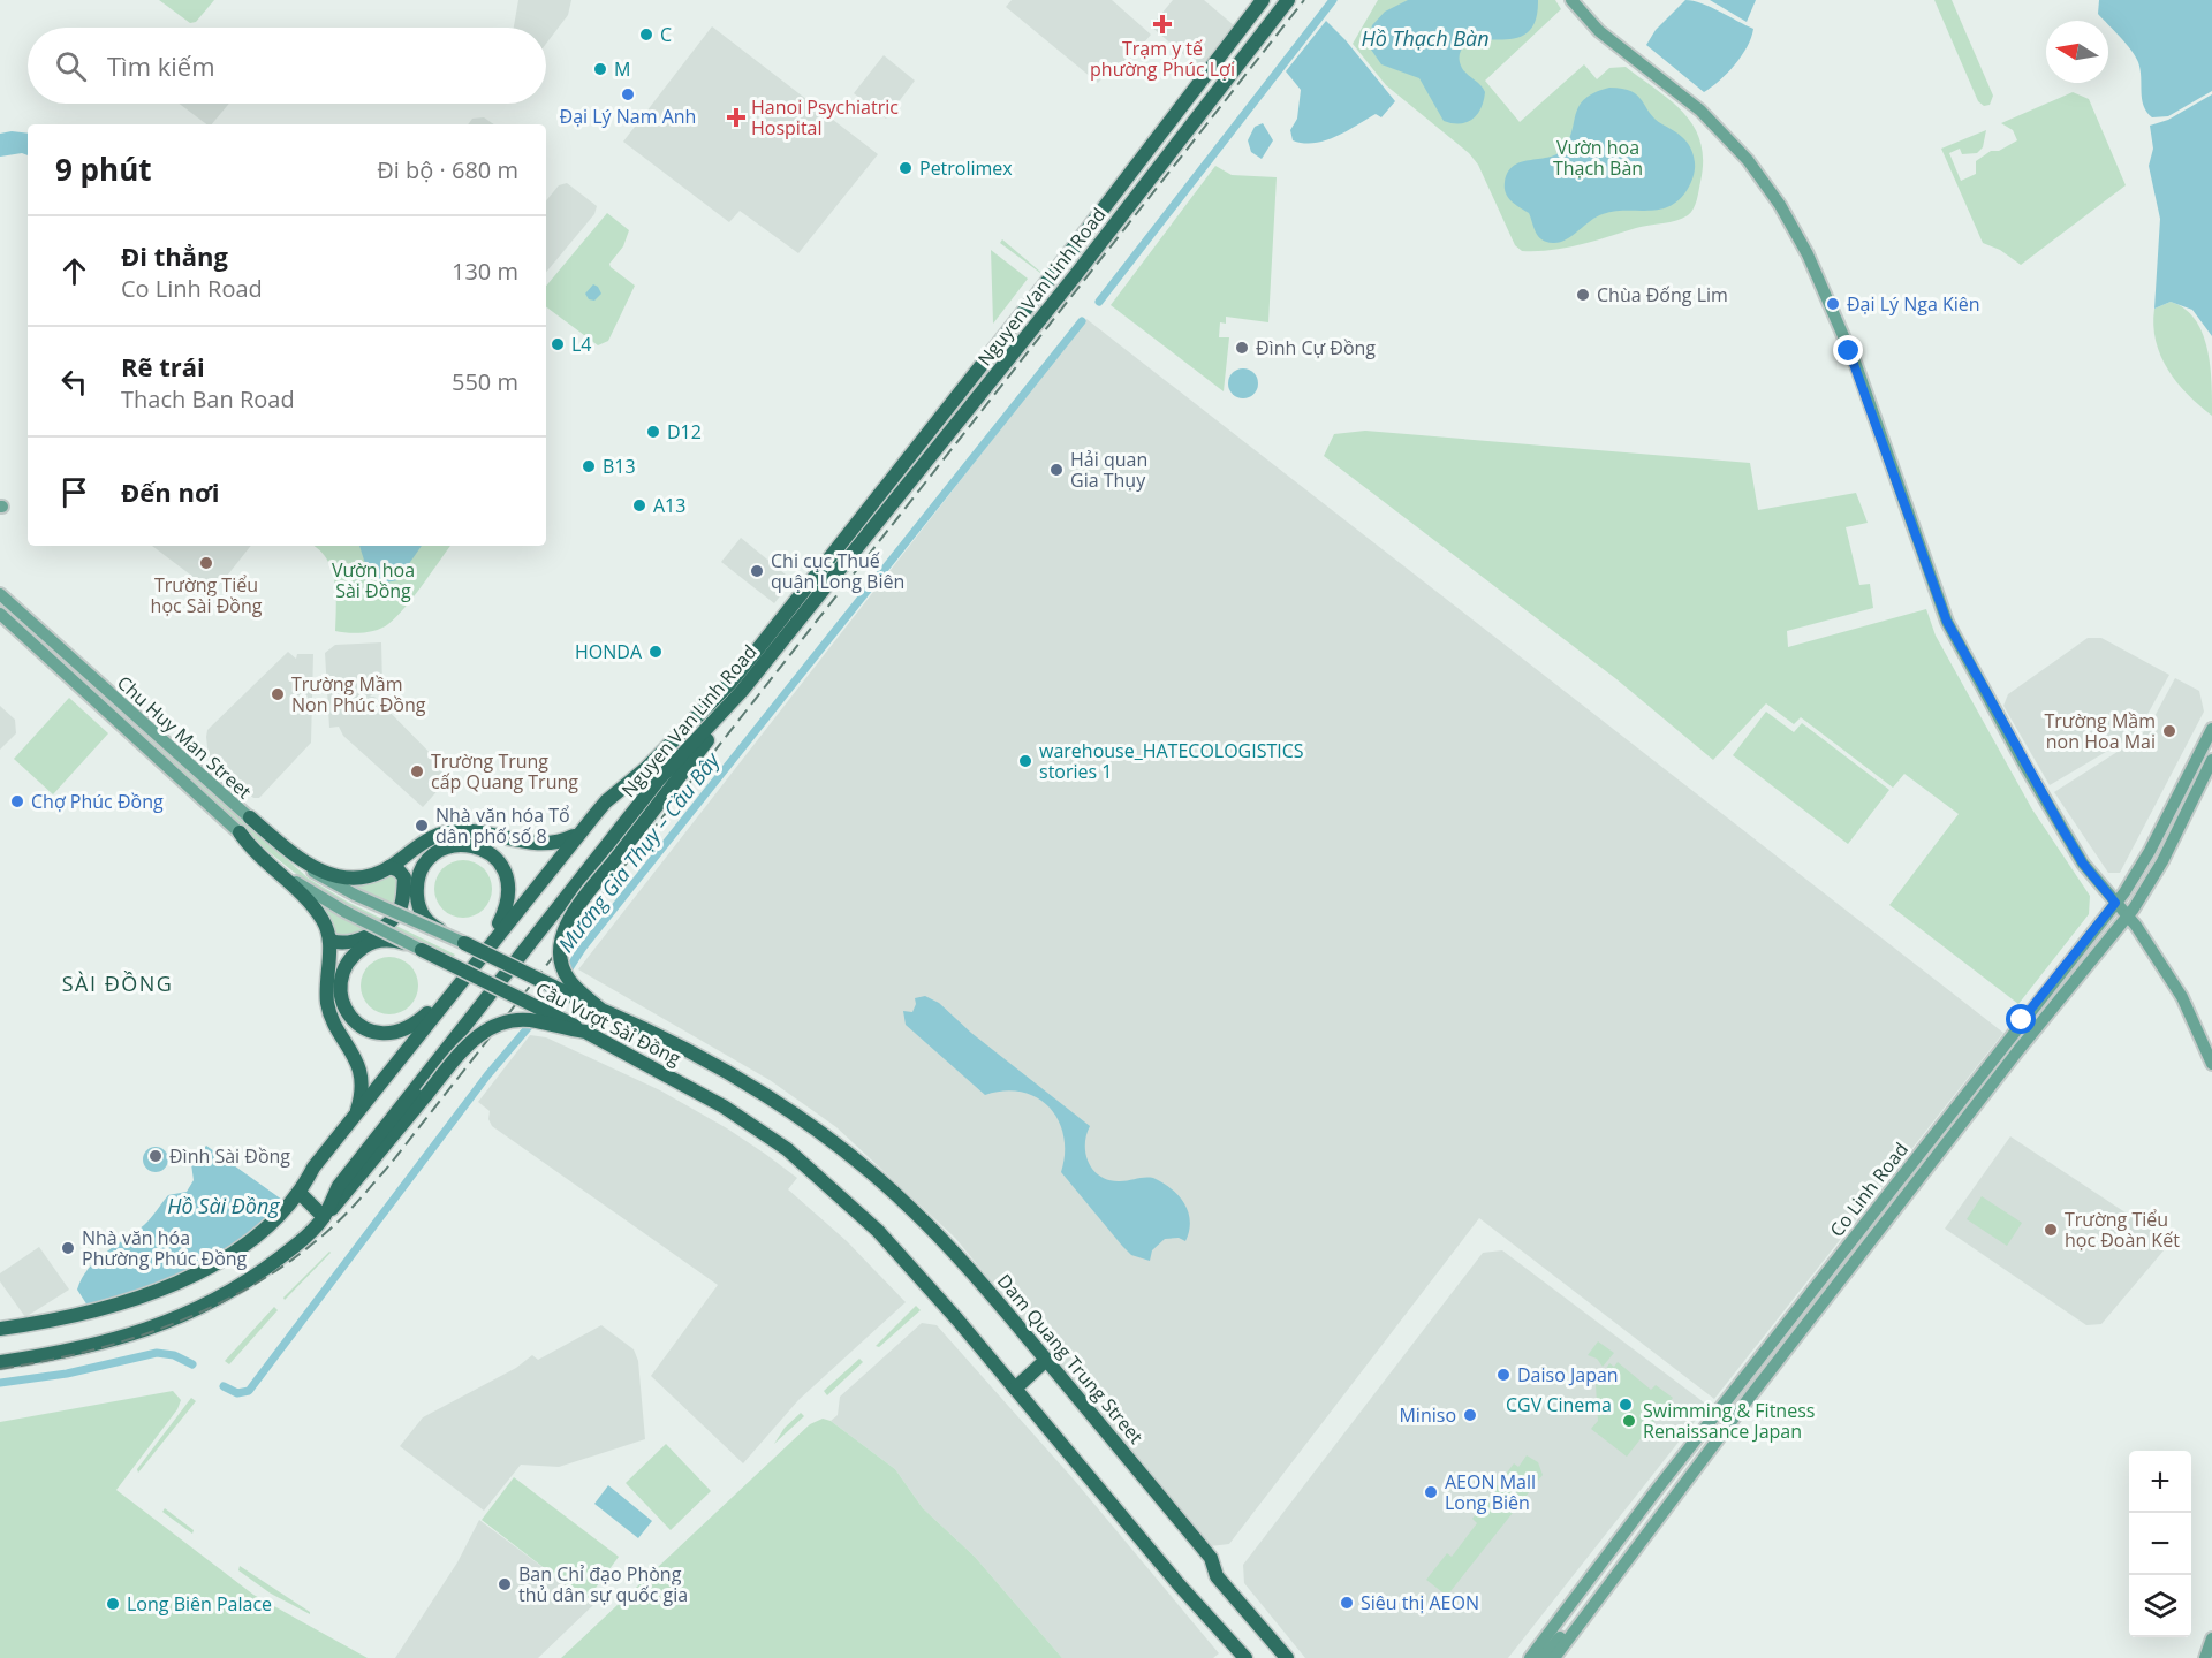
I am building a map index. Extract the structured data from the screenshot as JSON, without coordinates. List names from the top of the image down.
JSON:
{
  "streets": {
    "highway": ["Nguyen Van Linh Road", "Cầu Vượt Sài Đồng", "Dam Quang Trung Street"],
    "main road": ["Chu Huy Man Street", "Co Linh Road"]
  },
  "crossings": [
    ["Nguyen Van Linh Road", "Cầu Vượt Sài Đồng"],
    ["Chu Huy Man Street", "Cầu Vượt Sài Đồng"],
    ["Cầu Vượt Sài Đồng", "Dam Quang Trung Street"]
  ],
  "districts": ["SÀI ĐỒNG"],
  "water": ["Hồ Thạch Bàn", "Mương Gia Thụy – Cầu Bây", "Hồ Sài Đồng"],
  "parks": ["Vườn hoa Thạch Bàn", "Vườn hoa Sài Đồng"],
  "places": {
    "health": ["Trạm y tế phường Phúc Lợi", "Hanoi Psychiatric Hospital"],
    "other": [
      "C",
      "M",
      "Đại Lý Nam Anh",
      "Petrolimex",
      "Chùa Đống Lim",
      "Đại Lý Nga Kiên",
      "L4",
      "Đình Cự Đồng",
      "D12",
      "B13",
      "Hải quan Gia Thụy",
      "A13",
      "Trường Tiểu học Sài Đồng",
      "Chi cục Thuế quận Long Biên",
      "HONDA",
      "Trường Mầm Non Phúc Đồng",
      "Trường Mầm non Hoa Mai",
      "warehouse_HATECOLOGISTICS stories 1",
      "Trường Trung cấp Quang Trung",
      "Chợ Phúc Đồng",
      "Nhà văn hóa Tổ dân phố số 8",
      "Đình Sài Đồng",
      "Trường Tiểu học Đoàn Kết",
      "Nhà văn hóa Phường Phúc Đồng",
      "Daiso Japan",
      "CGV Cinema",
      "Miniso",
      "Swimming & Fitness Renaissance Japan",
      "AEON Mall Long Biên",
      "Ban Chỉ đạo Phòng thủ dân sự quốc gia",
      "Siêu thị AEON",
      "Long Biên Palace"
    ]
  },
  "north": "left",
  "page": {
    "search": "Tìm kiếm",
    "heading": ["9 phút", "Đi bộ · 680 m"],
    "list": [
      ["Đi thẳng", "Co Linh Road", "130 m"],
      ["Rẽ trái", "Thach Ban Road", "550 m"],
      "Đến nơi"
    ],
    "map_buttons": ["+", "−"]
  }
}
